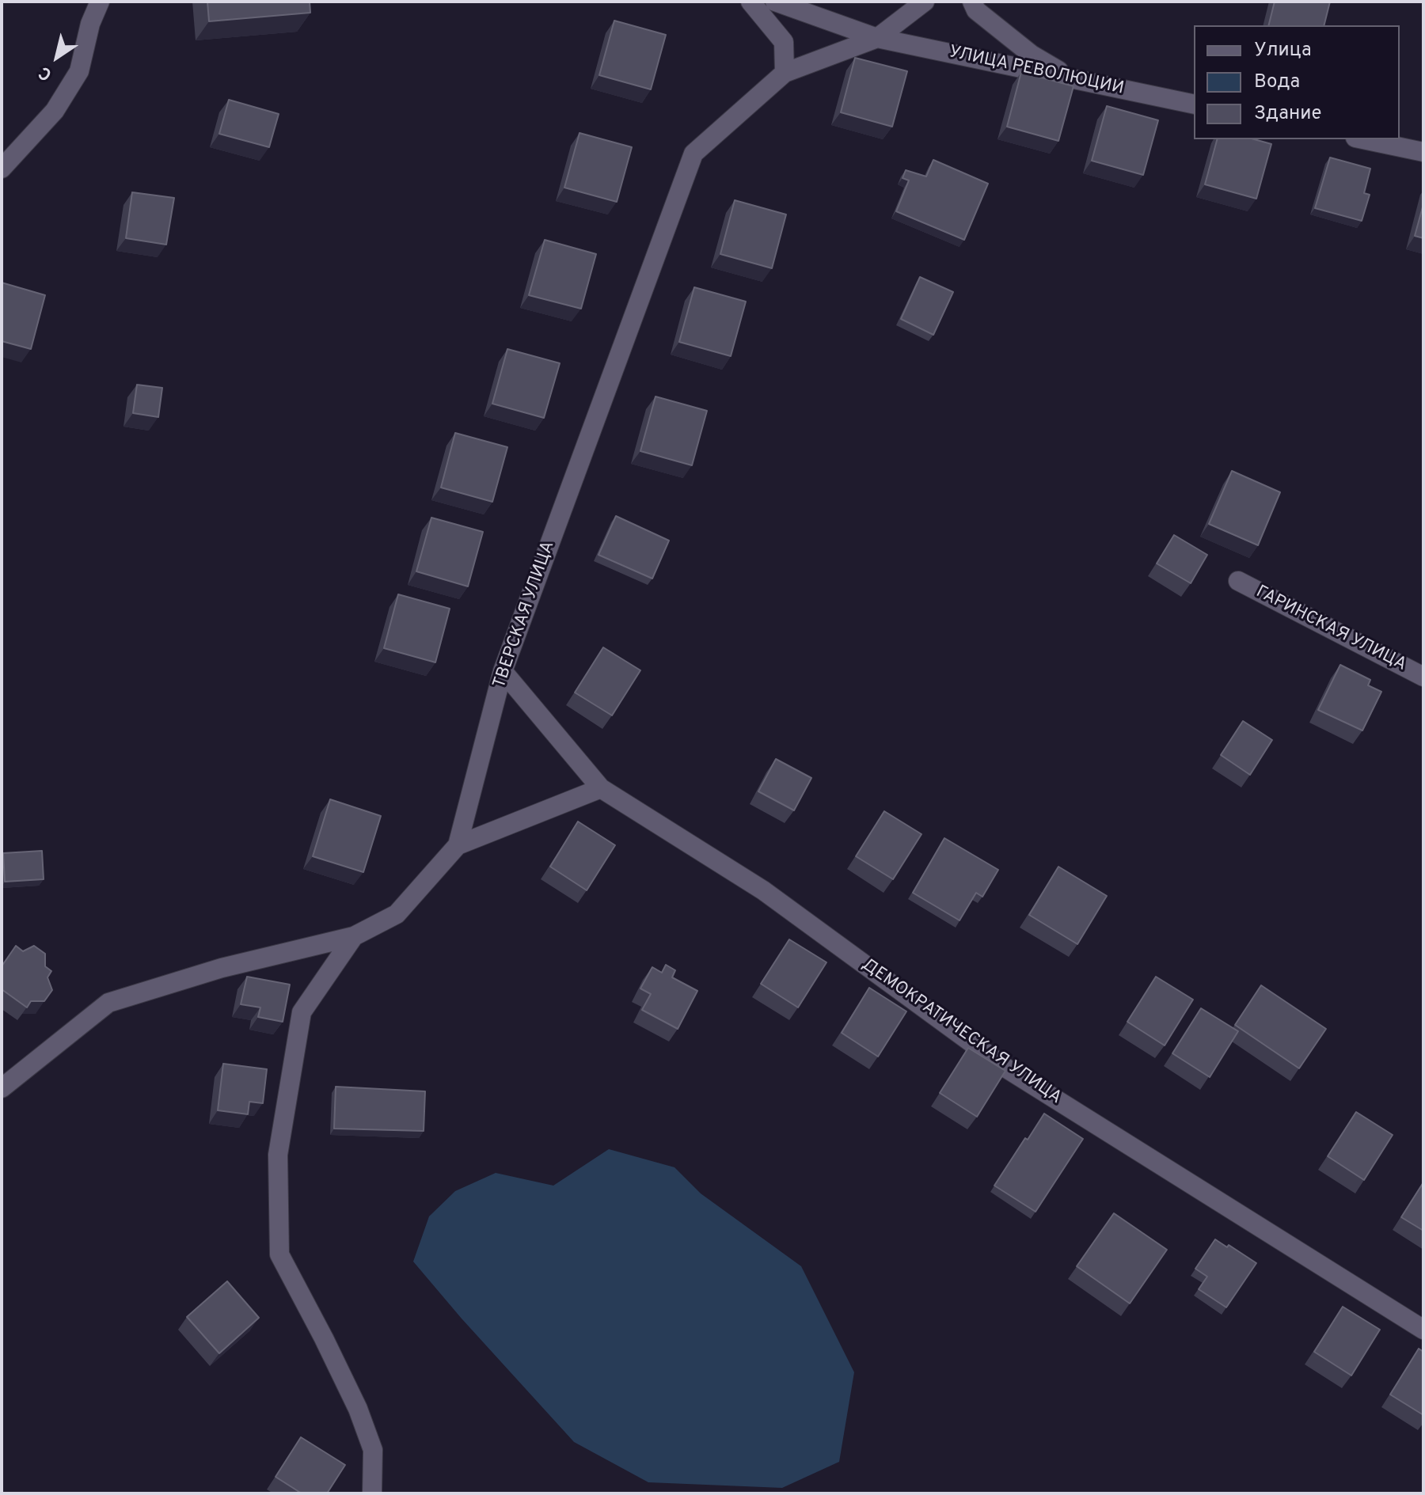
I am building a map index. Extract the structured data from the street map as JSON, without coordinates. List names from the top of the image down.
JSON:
{
  "streets": {
    "street": [
      "УЛИЦА РЕВОЛЮЦИИ",
      "ТВЕРСКАЯ УЛИЦА",
      "ГАРИНСКАЯ УЛИЦА",
      "ДЕМОКРАТИЧЕСКАЯ УЛИЦА"
    ]
  },
  "crossings": [
    ["УЛИЦА РЕВОЛЮЦИИ", "ТВЕРСКАЯ УЛИЦА"],
    ["ТВЕРСКАЯ УЛИЦА", "ДЕМОКРАТИЧЕСКАЯ УЛИЦА"]
  ],
  "legend": ["Улица", "Вода", "Здание"],
  "north": "bottom left"
}
